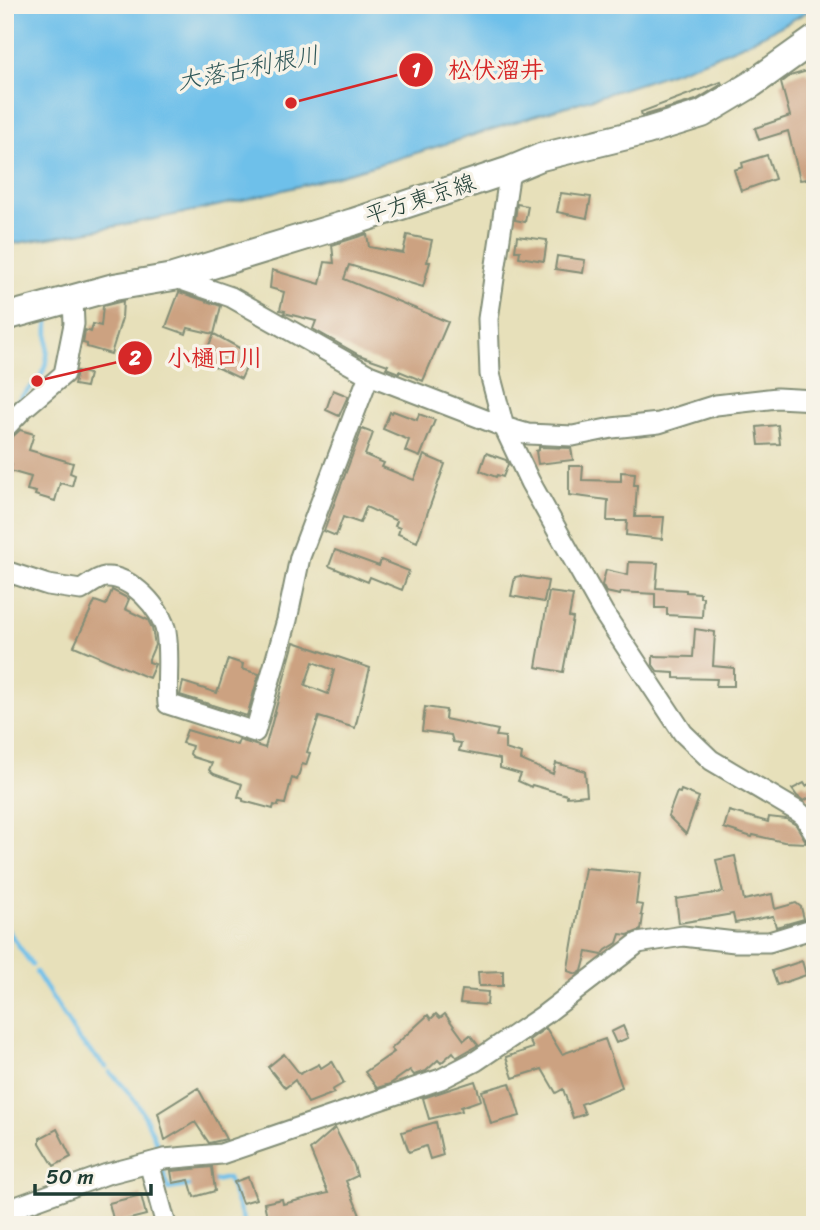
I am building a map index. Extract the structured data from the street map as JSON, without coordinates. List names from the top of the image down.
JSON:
{
  "streets": {
    "main road": ["平方東京線"]
  },
  "water": ["大落古利根川"],
  "places": ["松伏溜井", "小樋口川"],
  "scale_bar": "50 m"
}
